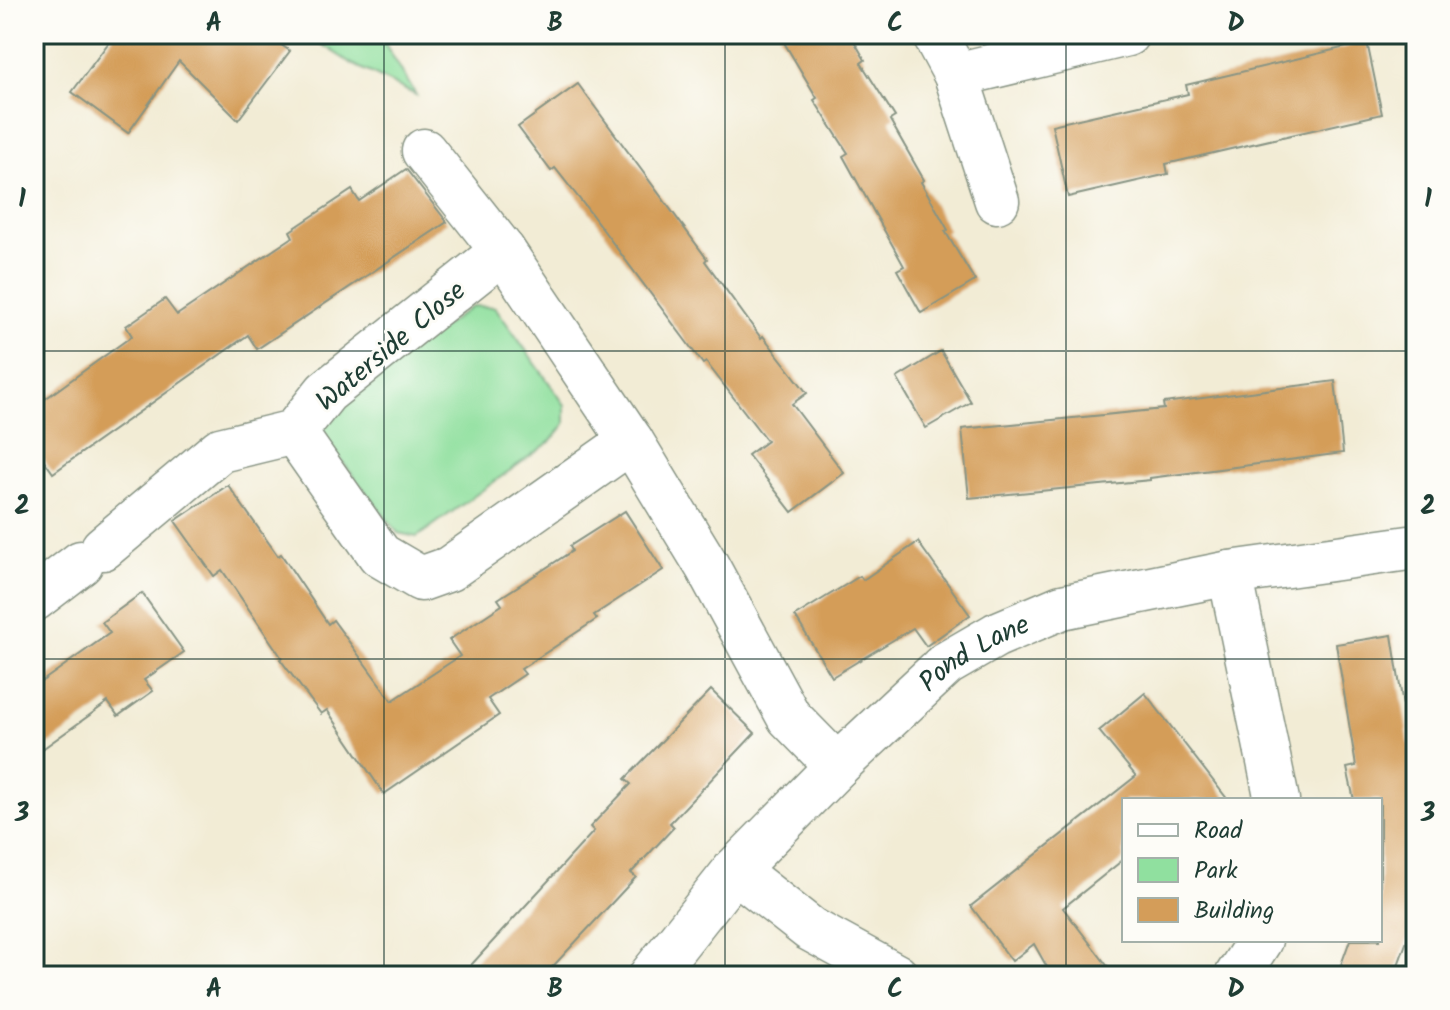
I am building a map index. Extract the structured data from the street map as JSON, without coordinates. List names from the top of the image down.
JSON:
{
  "streets": {
    "street": ["Waterside Close", "Pond Lane"]
  },
  "legend": ["Road", "Park", "Building"],
  "grid": {
    "columns": [
      "A",
      "B",
      "C",
      "D"
    ],
    "rows": ["1", "2", "3"]
  }
}
